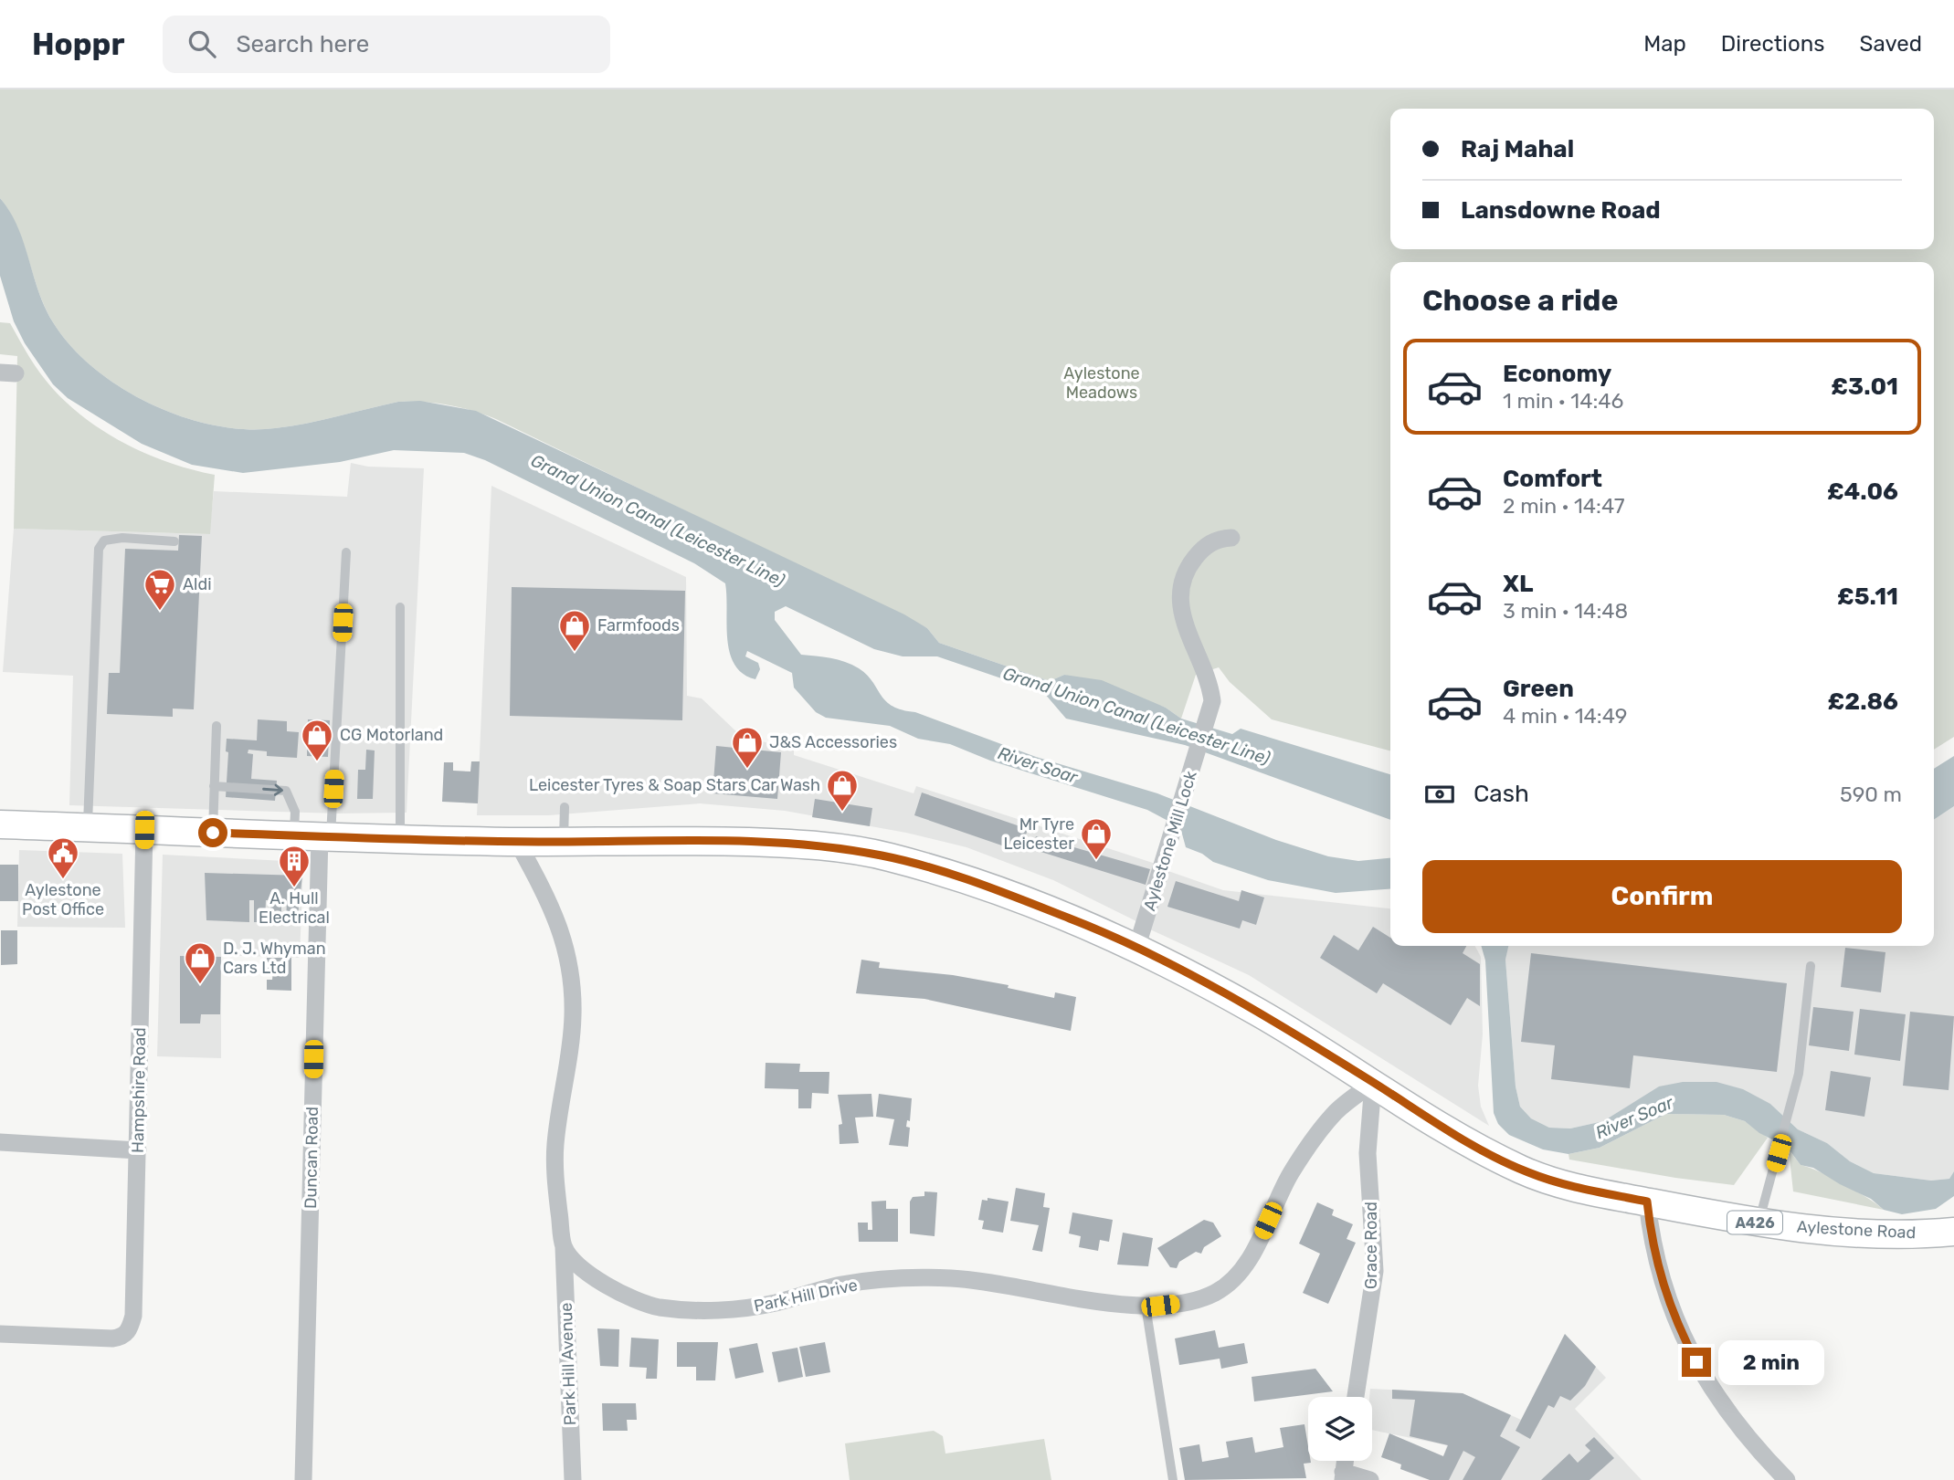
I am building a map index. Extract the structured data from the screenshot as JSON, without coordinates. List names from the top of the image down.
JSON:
{
  "streets": {
    "main road": ["A426", "Aylestone Road"],
    "street": [
      "Aylestone Mill Lock",
      "Hampshire Road",
      "Duncan Road",
      "Grace Road",
      "Park Hill Drive",
      "Park Hill Avenue"
    ]
  },
  "crossings": [
    ["Aylestone Mill Lock", "Aylestone Road"],
    ["Hampshire Road", "Aylestone Road"],
    ["Duncan Road", "Aylestone Road"],
    ["Aylestone Road", "Grace Road"],
    ["Aylestone Road", "Park Hill Drive"],
    ["Grace Road", "Park Hill Drive"],
    ["Park Hill Drive", "Park Hill Avenue"]
  ],
  "water": ["Grand Union Canal (Leicester Line)", "River Soar"],
  "parks": ["Aylestone Meadows"],
  "places": {
    "supermarket": ["Aldi"],
    "shop": [
      "Farmfoods",
      "CG Motorland",
      "J&S Accessories",
      "Leicester Tyres & Soap Stars Car Wash",
      "Mr Tyre Leicester",
      "D. J. Whyman Cars Ltd"
    ],
    "public building": ["Aylestone Post Office"],
    "building": ["A. Hull Electrical"]
  },
  "page": {
    "header": "Hoppr",
    "search": "Search here",
    "nav": ["Map", "Directions", "Saved"],
    "banner": ["Raj Mahal", "Lansdowne Road"],
    "heading": "Choose a ride",
    "list": [
      {
        "name": "Economy",
        "note": "1 min · 14:46",
        "value": "£3.01"
      },
      {
        "name": "Comfort",
        "note": "2 min · 14:47",
        "value": "£4.06"
      },
      {
        "name": "XL",
        "note": "3 min · 14:48",
        "value": "£5.11"
      },
      {
        "name": "Green",
        "note": "4 min · 14:49",
        "value": "£2.86"
      }
    ],
    "pay": ["Cash", "590 m"],
    "buttons": "Confirm",
    "bubble": "2 min"
  }
}
